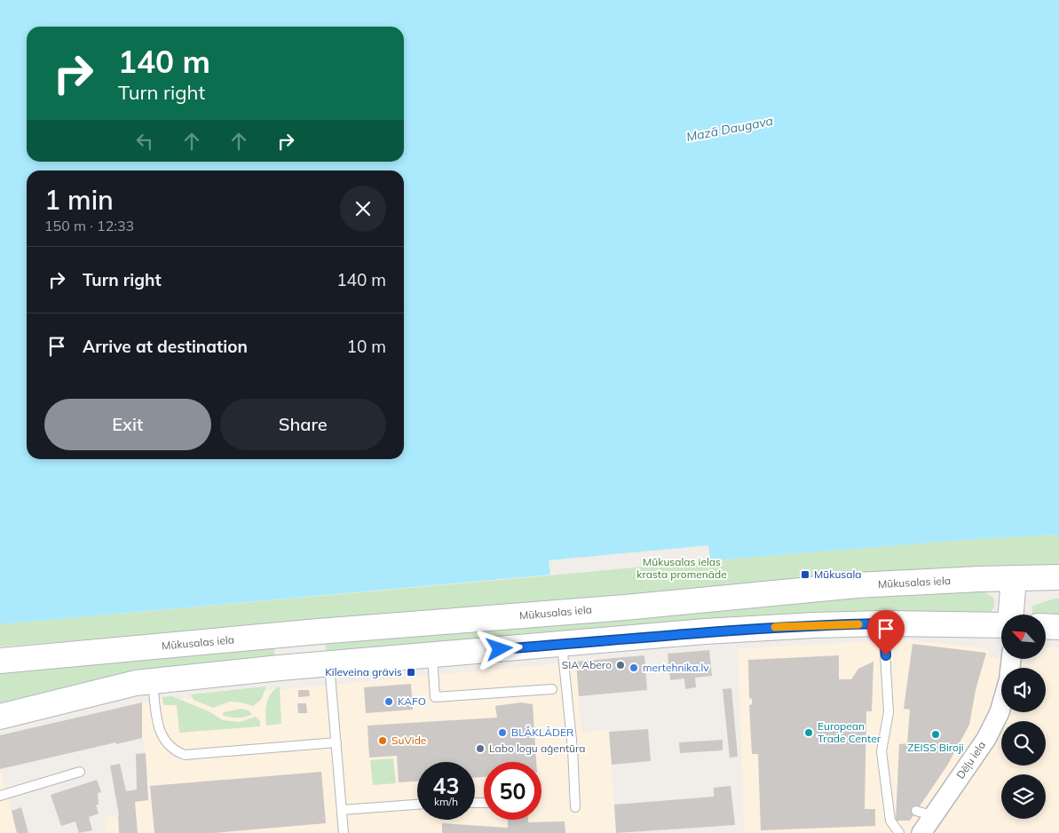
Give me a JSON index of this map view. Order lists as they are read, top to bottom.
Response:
{
  "streets": {
    "main road": ["Mūkusalas iela"],
    "street": ["Dēļu iela"]
  },
  "water": ["Mazā Daugava"],
  "parks": ["Mūkusalas ielas krasta promenāde"],
  "places": {
    "transit": ["Mūkusala", "Kīleveina grāvis"],
    "other": [
      "SIA Abero",
      "mertehnika.lv",
      "KAFO",
      "BLÅKLÄDER",
      "European Trade Center",
      "ZEISS Biroji",
      "SuVide",
      "Labo logu aģentūra"
    ]
  },
  "north": "top left",
  "page": {
    "turn": ["140 m", "Turn right"],
    "heading": ["1 min", "150 m · 12:33"],
    "list": [
      {
        "name": "Turn right",
        "value": "140 m"
      },
      {
        "name": "Arrive at destination",
        "value": "10 m"
      }
    ],
    "buttons": ["Exit", "Share"],
    "speed": "43 km/h",
    "limit": "50"
  }
}
